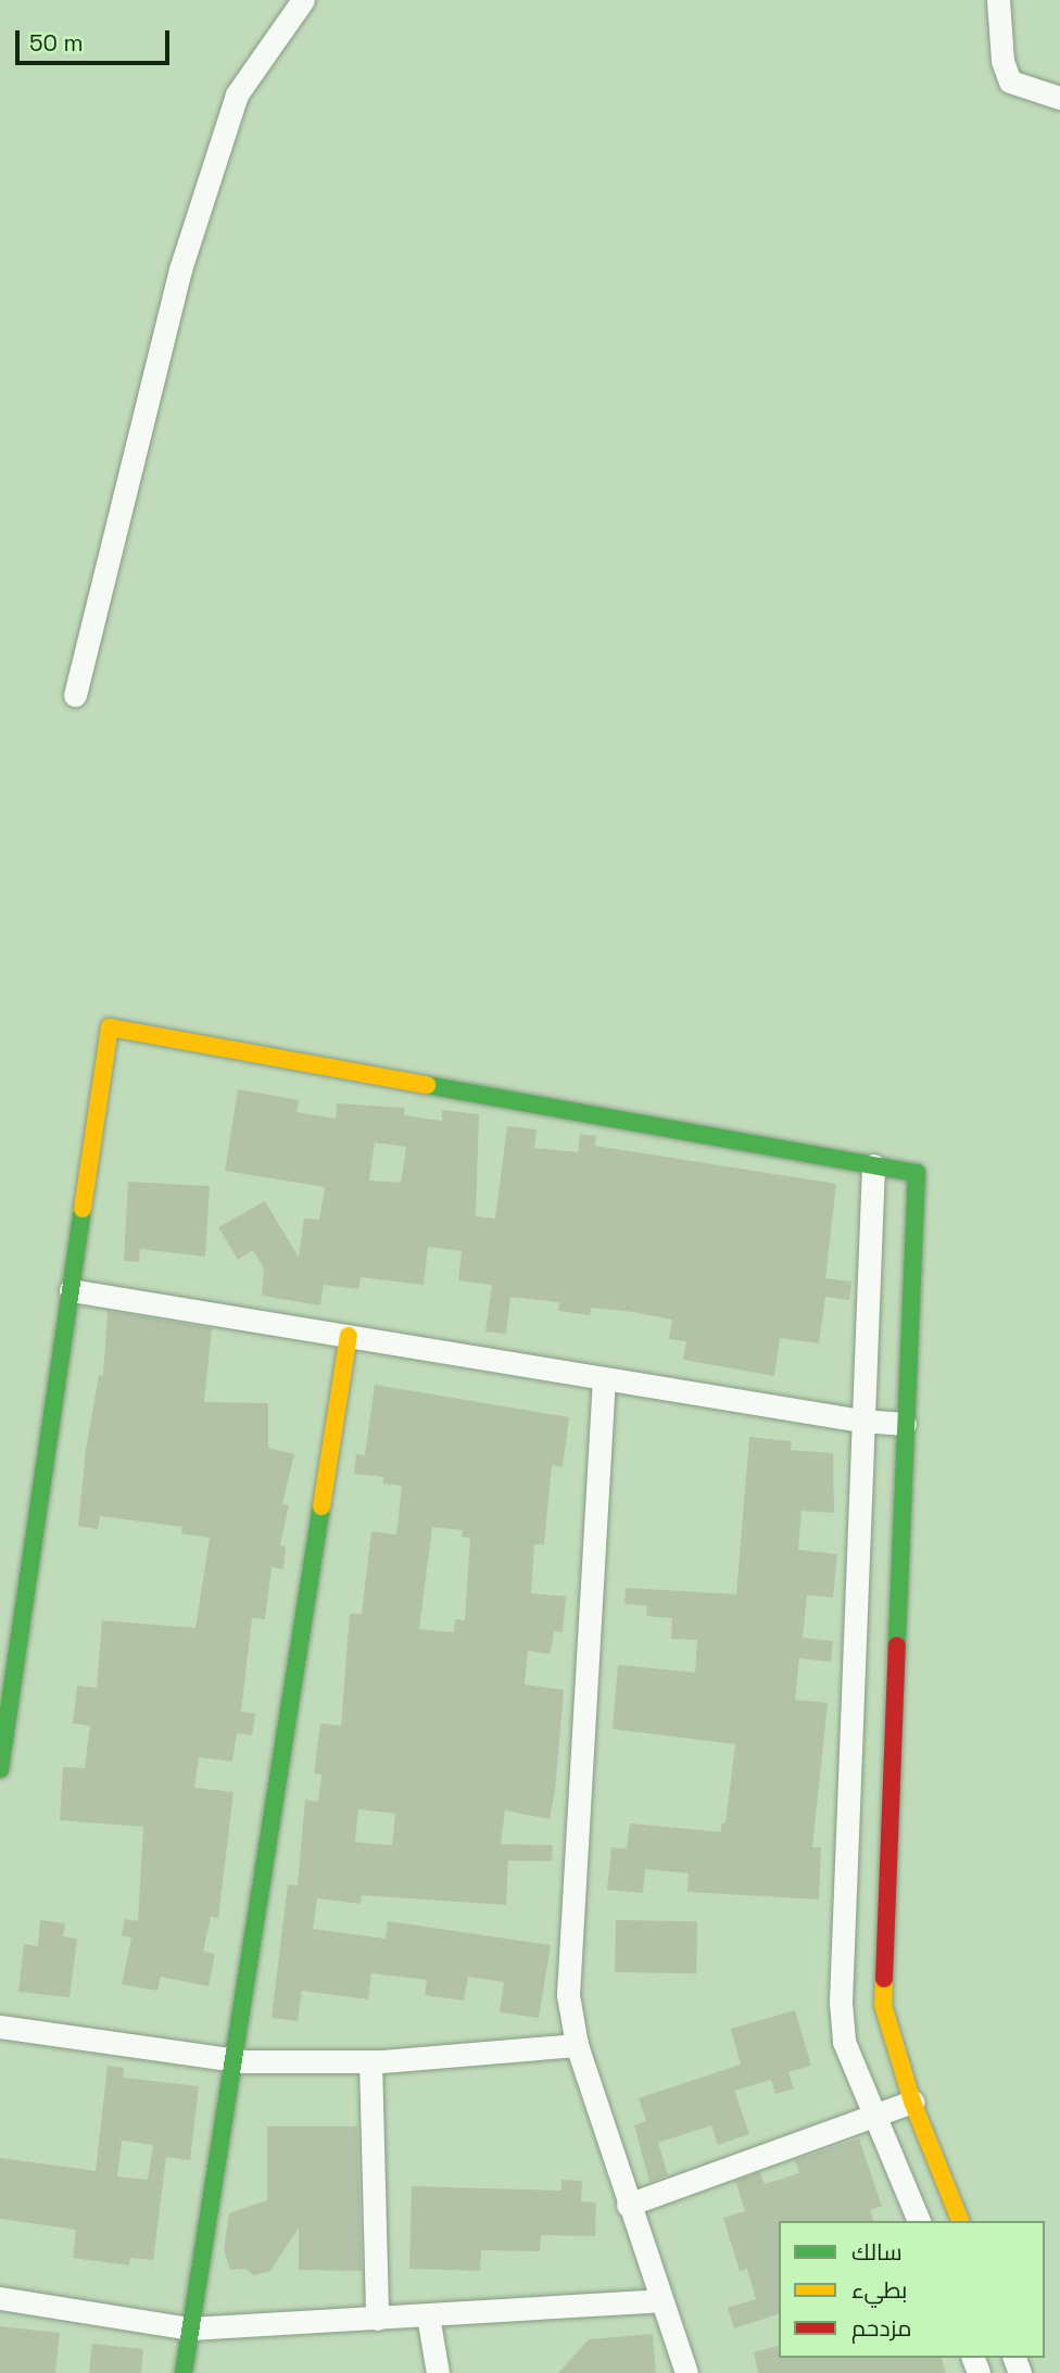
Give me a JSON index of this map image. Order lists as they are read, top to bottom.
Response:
{
  "legend": ["سالك", "بطيء", "مزدحم"],
  "scale_bar": "50 m"
}
